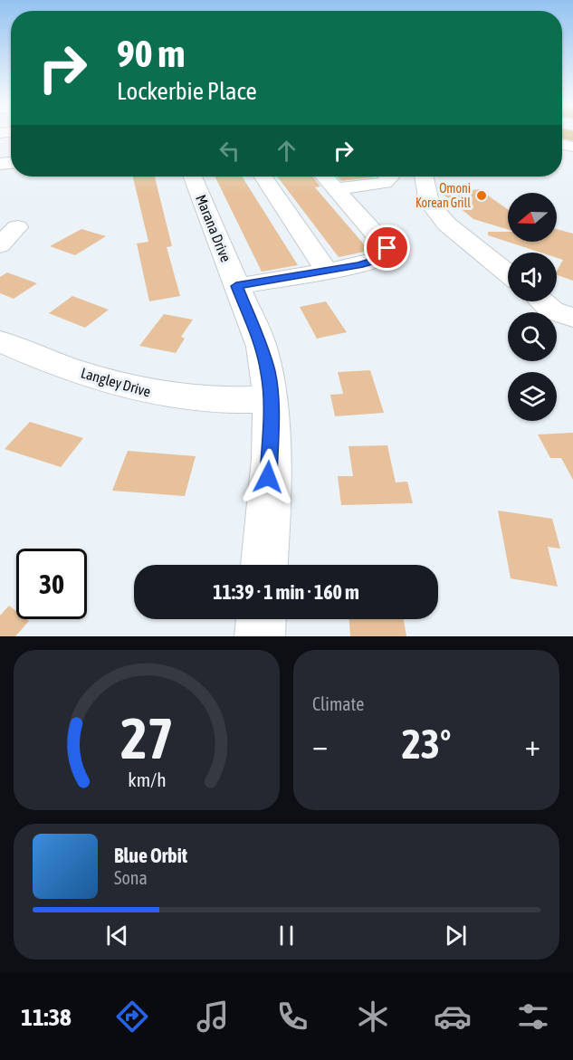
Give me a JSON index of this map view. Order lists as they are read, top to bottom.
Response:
{
  "streets": {
    "street": ["Marana Drive", "Langley Drive"]
  },
  "crossings": [
    ["Marana Drive", "Langley Drive"]
  ],
  "places": ["Omoni Korean Grill"],
  "north": "left",
  "page": {
    "turn": ["90 m", "Lockerbie Place"],
    "limit": "30",
    "trip": "11:39 · 1 min · 160 m",
    "tile": "Climate",
    "heat": ["−", "23°", "+"],
    "song": ["Blue Orbit", "Sona"],
    "tabs": "11:38",
    "gauge": ["27", "km/h"]
  }
}
